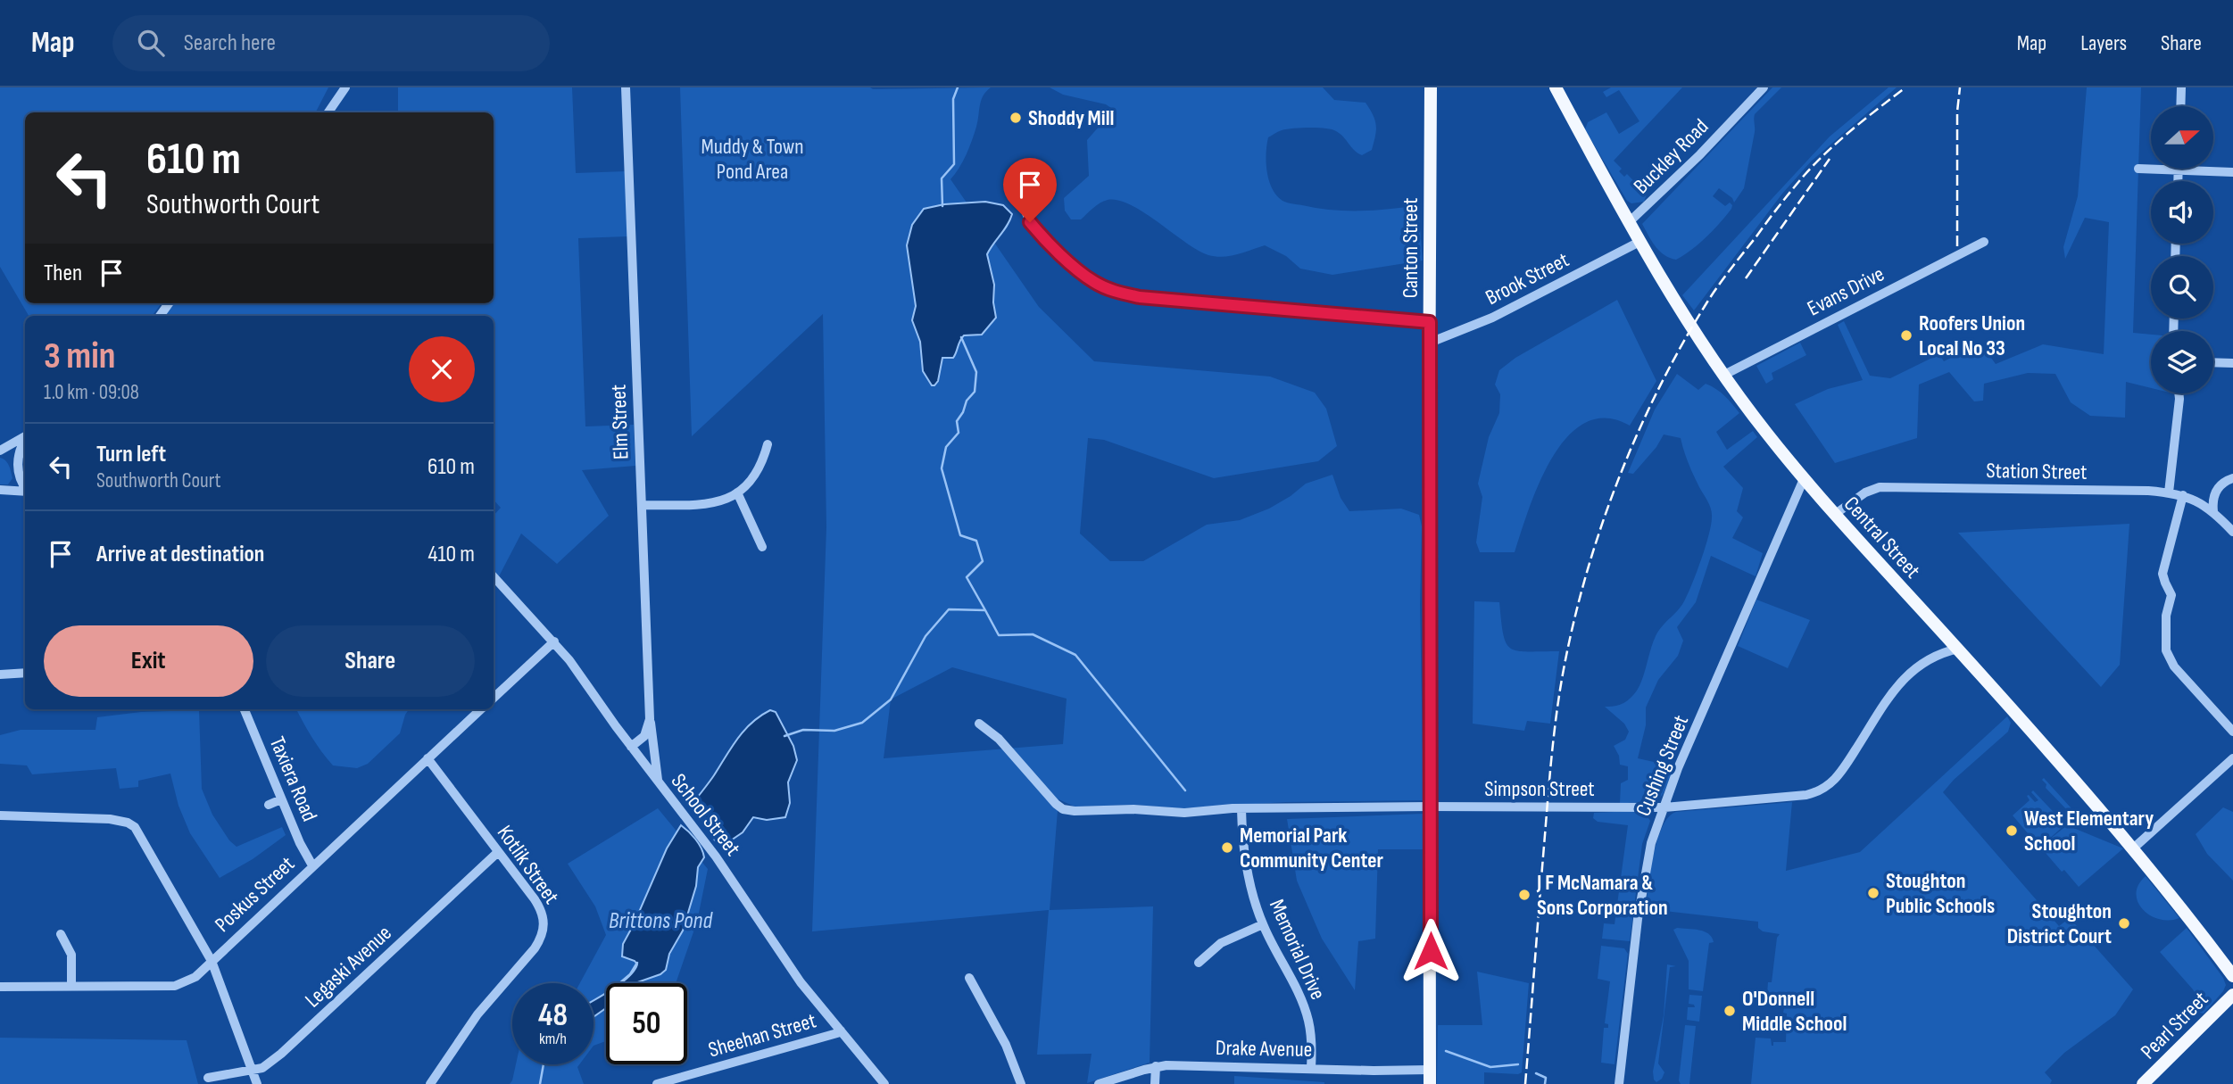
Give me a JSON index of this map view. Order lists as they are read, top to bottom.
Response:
{
  "streets": {
    "main road": ["Canton Street", "Central Street", "Pearl Street"],
    "street": [
      "Buckley Road",
      "Brook Street",
      "Evans Drive",
      "Elm Street",
      "Station Street",
      "Cushing Street",
      "Taxiera Road",
      "Simpson Street",
      "School Street",
      "Kotlik Street",
      "Poskus Street",
      "Memorial Drive",
      "Legaski Avenue",
      "Sheehan Street",
      "Drake Avenue"
    ]
  },
  "crossings": [
    ["Buckley Road", "Central Street"],
    ["Canton Street", "Brook Street"],
    ["Canton Street", "Simpson Street"],
    ["Canton Street", "Drake Avenue"],
    ["Brook Street", "Central Street"],
    ["Evans Drive", "Central Street"],
    ["Elm Street", "School Street"],
    ["Station Street", "Central Street"],
    ["Central Street", "Cushing Street"],
    ["Central Street", "Simpson Street"],
    ["Cushing Street", "Simpson Street"],
    ["Taxiera Road", "Poskus Street"],
    ["Simpson Street", "Memorial Drive"],
    ["School Street", "Sheehan Street"],
    ["Kotlik Street", "Poskus Street"],
    ["Kotlik Street", "Legaski Avenue"],
    ["Memorial Drive", "Drake Avenue"]
  ],
  "water": ["Brittons Pond"],
  "parks": ["Muddy & Town Pond Area"],
  "places": [
    "Shoddy Mill",
    "Roofers Union Local No 33",
    "West Elementary School",
    "Memorial Park Community Center",
    "Stoughton Public Schools",
    "J F McNamara & Sons Corporation",
    "Stoughton District Court",
    "O'Donnell Middle School"
  ],
  "north": "right",
  "page": {
    "header": "Map",
    "search": "Search here",
    "nav": ["Map", "Layers", "Share"],
    "turn": ["610 m", "Southworth Court"],
    "then": "Then",
    "heading": ["3 min", "1.0 km · 09:08"],
    "list": [
      {
        "name": "Turn left",
        "note": "Southworth Court",
        "value": "610 m"
      },
      {
        "name": "Arrive at destination",
        "value": "410 m"
      }
    ],
    "buttons": ["Exit", "Share"],
    "speed": "48 km/h",
    "limit": "50"
  }
}
